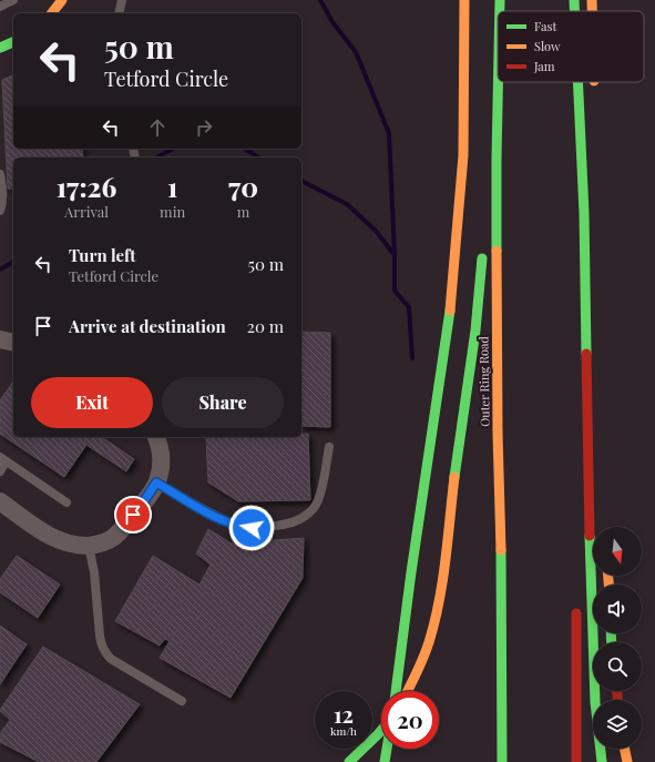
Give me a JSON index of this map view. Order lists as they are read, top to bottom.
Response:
{
  "streets": {
    "main road": ["Outer Ring Road"]
  },
  "legend": ["Fast", "Slow", "Jam"],
  "north": "bottom",
  "page": {
    "turn": ["50 m", "Tetford Circle"],
    "eta": [
      "17:26",
      "Arrival",
      "1",
      "min",
      "70",
      "m"
    ],
    "list": [
      {
        "name": "Turn left",
        "note": "Tetford Circle",
        "value": "50 m"
      },
      {
        "name": "Arrive at destination",
        "value": "20 m"
      }
    ],
    "buttons": ["Exit", "Share"],
    "speed": "12 km/h",
    "limit": "20"
  }
}
